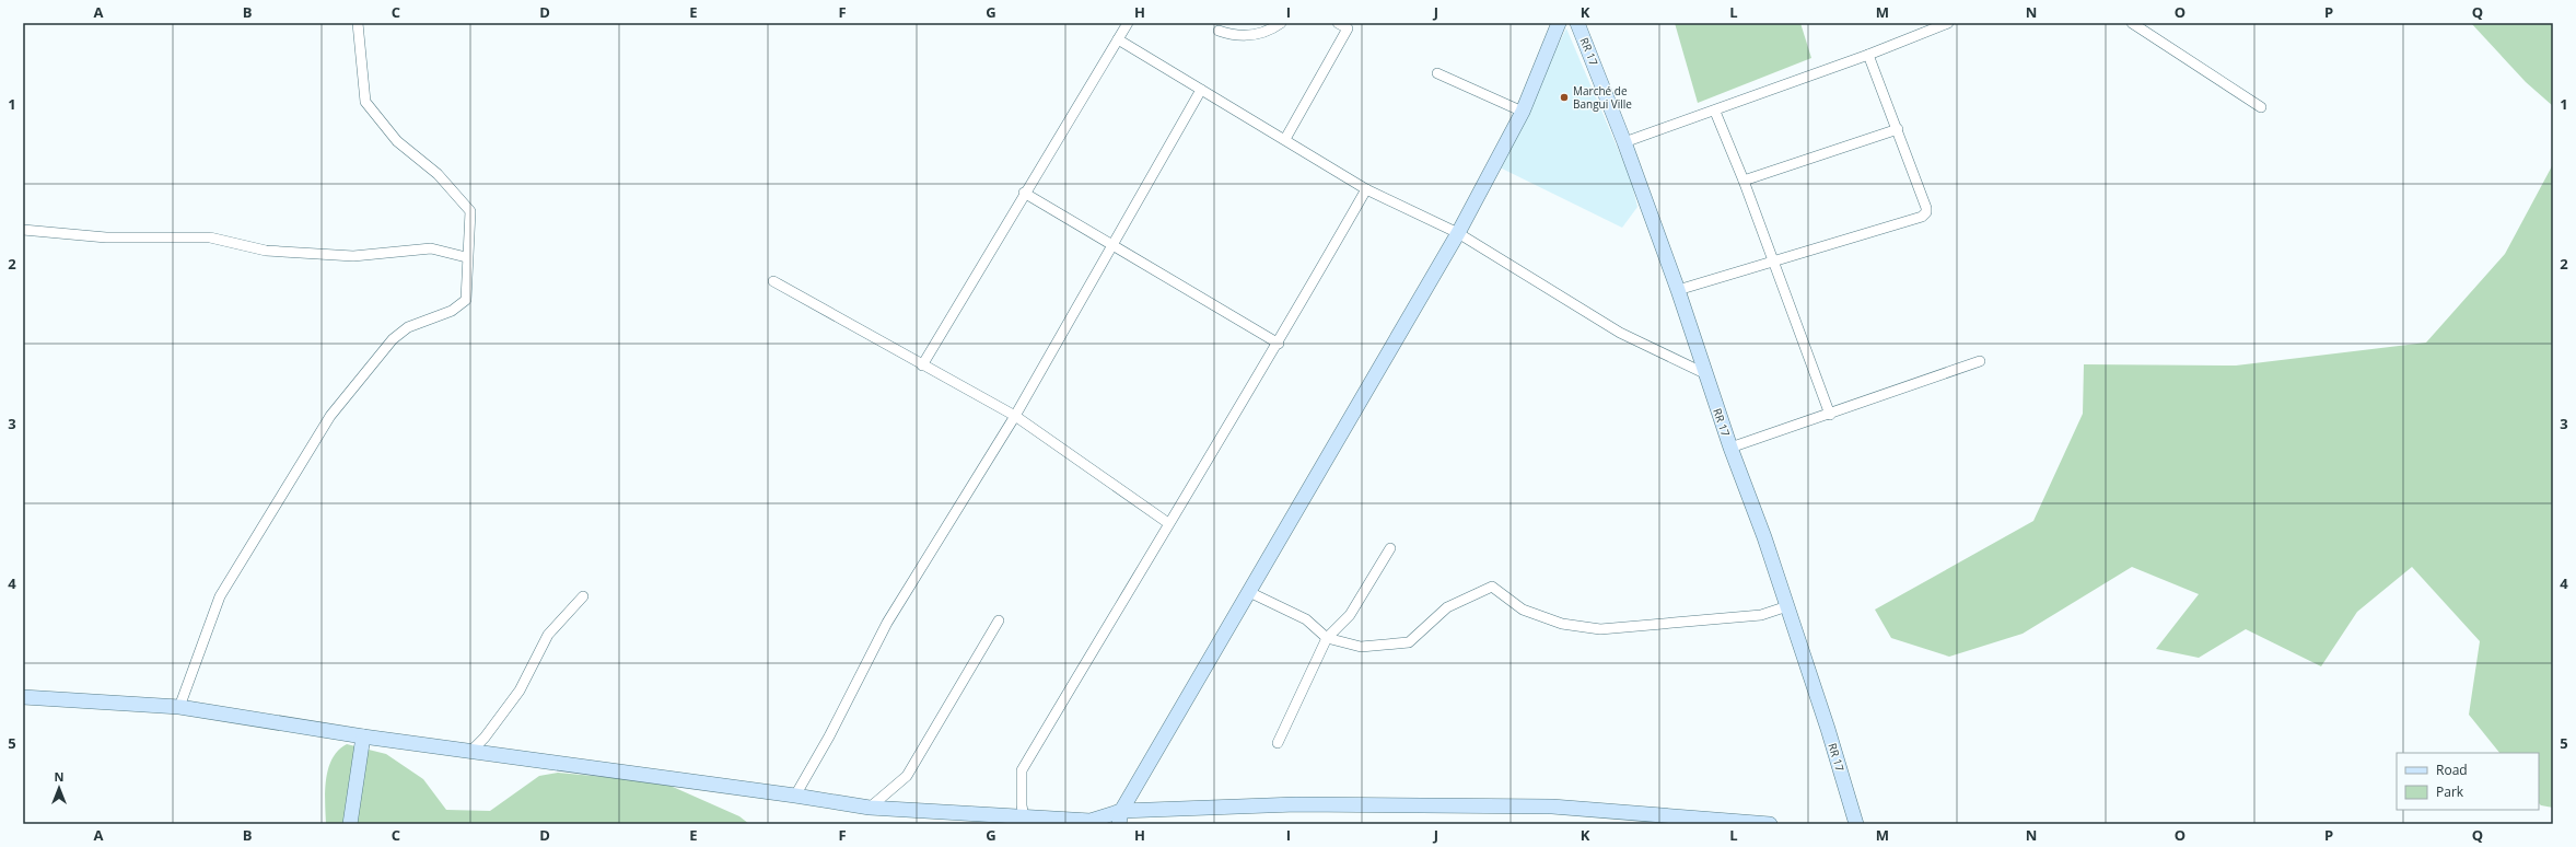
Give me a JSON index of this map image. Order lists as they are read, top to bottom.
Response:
{
  "streets": {
    "street": ["RR 17"]
  },
  "places": ["Marché de Bangui Ville"],
  "legend": ["Road", "Park"],
  "north": "top",
  "grid": {
    "columns": [
      "A",
      "B",
      "C",
      "D",
      "E",
      "F",
      "G",
      "H",
      "I",
      "J",
      "K",
      "L",
      "M",
      "N",
      "O",
      "P",
      "Q"
    ],
    "rows": [
      "1",
      "2",
      "3",
      "4",
      "5"
    ]
  }
}
